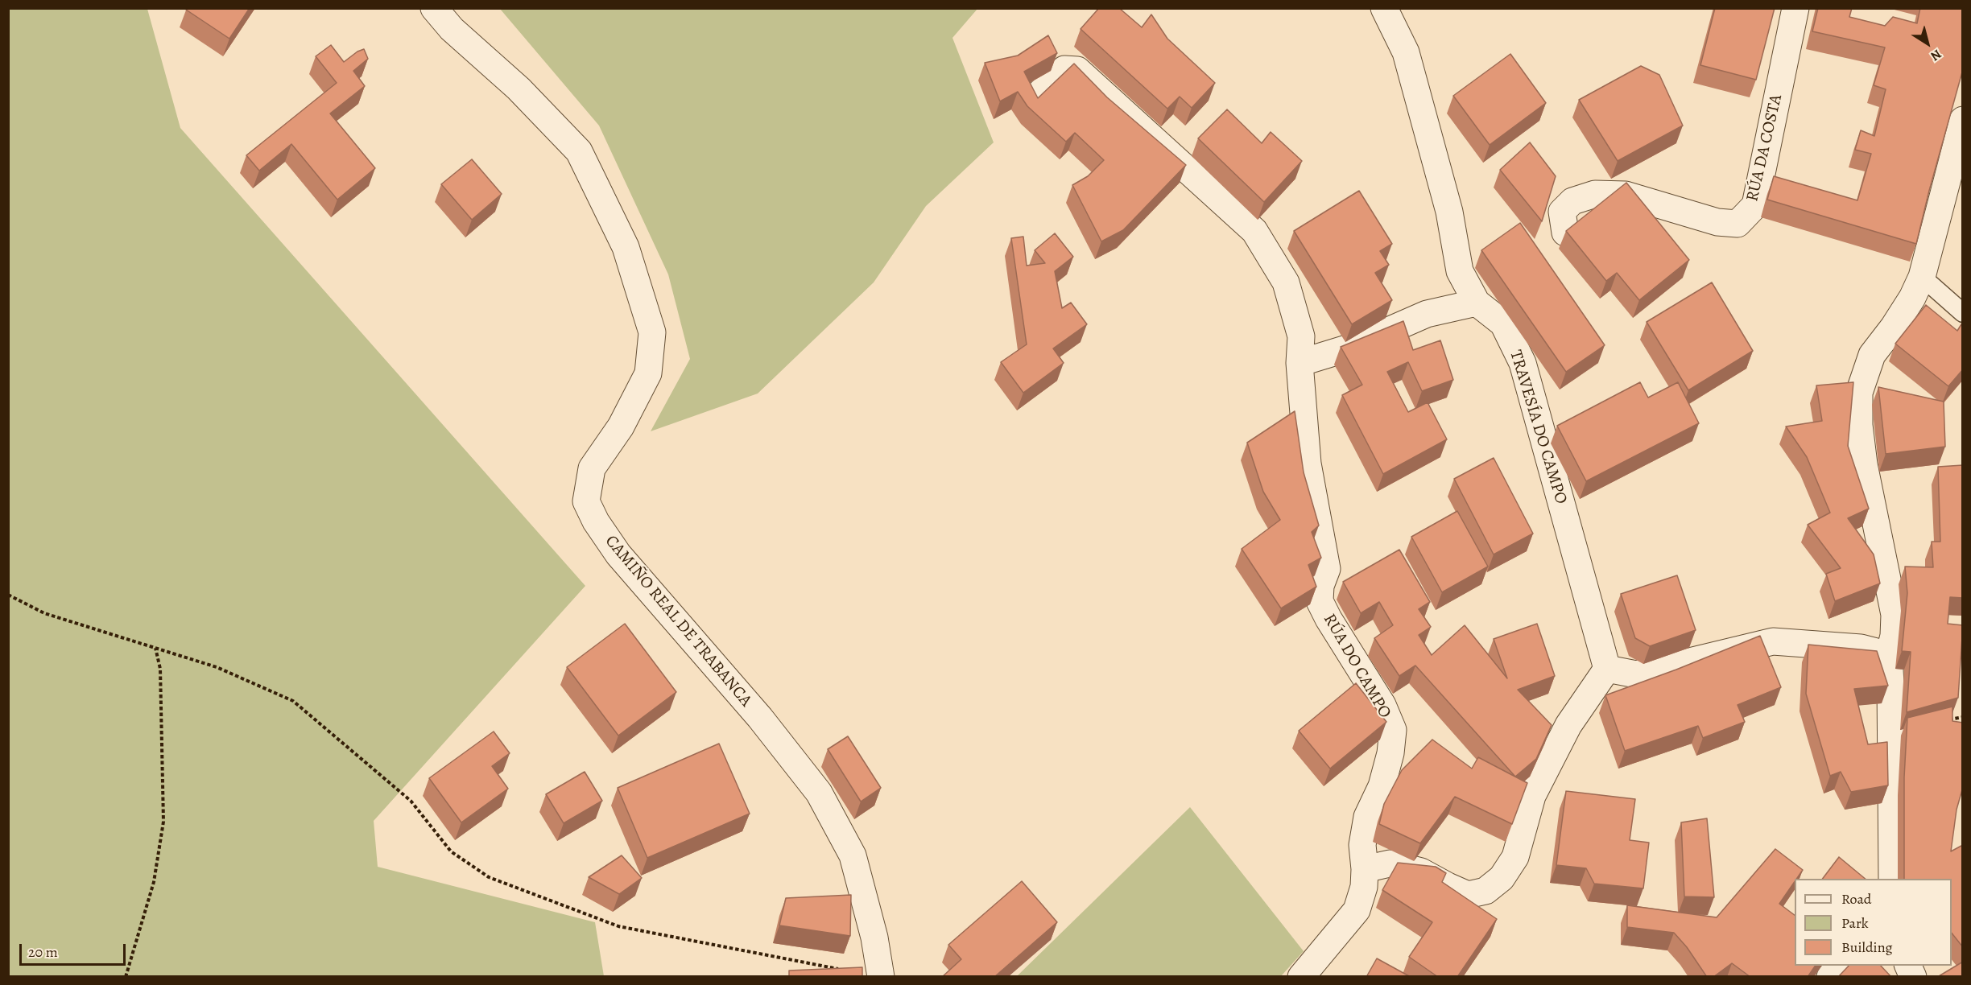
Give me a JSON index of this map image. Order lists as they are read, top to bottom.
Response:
{
  "streets": {
    "street": [
      "RÚA DA COSTA",
      "TRAVESÍA DO CAMPO",
      "CAMIÑO REAL DE TRABANCA",
      "RÚA DO CAMPO"
    ]
  },
  "legend": ["Road", "Park", "Building"],
  "scale_bar": "20 m",
  "north": "bottom right"
}
